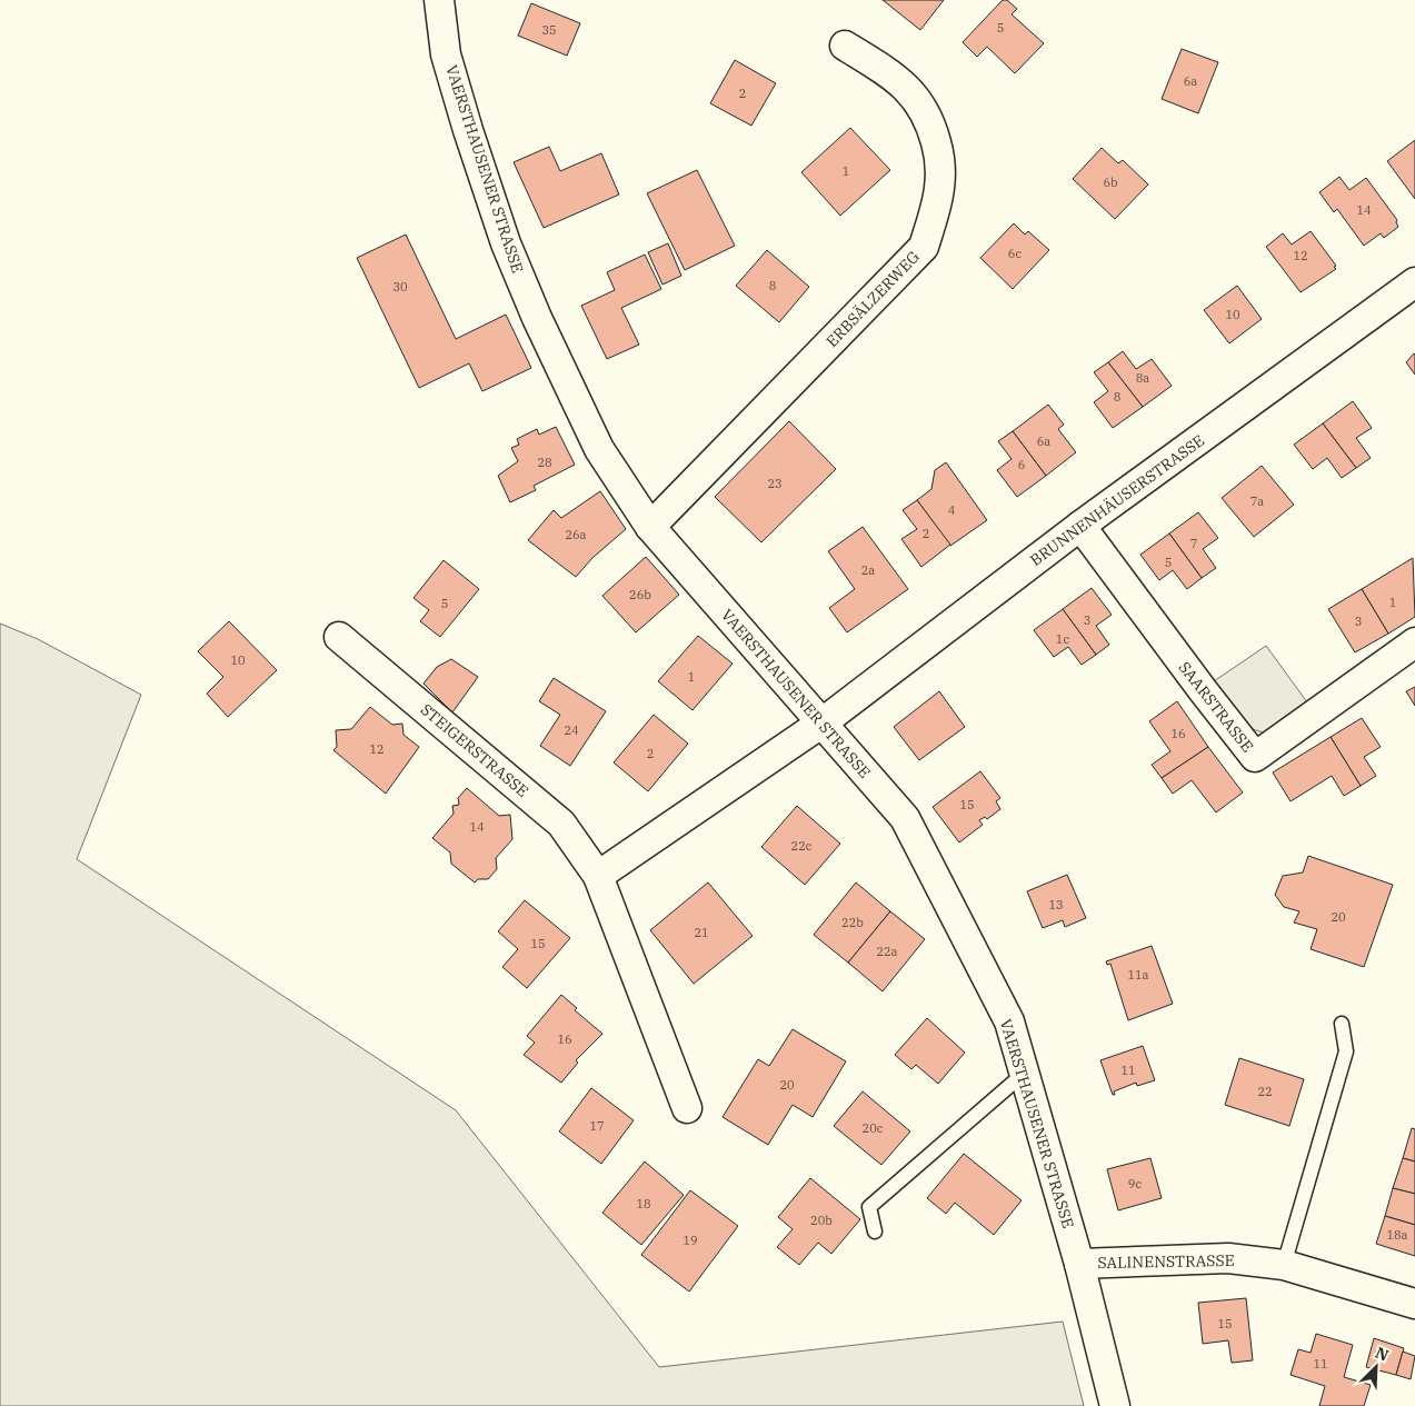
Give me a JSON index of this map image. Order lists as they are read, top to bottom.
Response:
{
  "streets": {
    "street": [
      "VAERSTHAUSENER STRASSE",
      "ERBSÄLZERWEG",
      "BRUNNENHÄUSERSTRASSE",
      "SAARSTRASSE",
      "STEIGERSTRASSE",
      "SALINENSTRASSE"
    ]
  },
  "crossings": [
    ["VAERSTHAUSENER STRASSE", "ERBSÄLZERWEG"],
    ["VAERSTHAUSENER STRASSE", "BRUNNENHÄUSERSTRASSE"],
    ["VAERSTHAUSENER STRASSE", "SALINENSTRASSE"],
    ["BRUNNENHÄUSERSTRASSE", "SAARSTRASSE"]
  ],
  "house_numbers": [
    "5",
    "35",
    "6a",
    "2",
    "1",
    "6b",
    "14",
    "6c",
    "12",
    "8",
    "30",
    "10",
    "8a",
    "8",
    "6a",
    "28",
    "6",
    "23",
    "7a",
    "4",
    "2",
    "26a",
    "7",
    "5",
    "2a",
    "26b",
    "1",
    "5",
    "3",
    "3",
    "1c",
    "10",
    "1",
    "24",
    "16",
    "12",
    "2",
    "15",
    "14",
    "22c",
    "13",
    "20",
    "22b",
    "21",
    "15",
    "22a",
    "11a",
    "16",
    "11",
    "20",
    "22",
    "17",
    "20c",
    "9c",
    "18",
    "20b",
    "18a",
    "19",
    "15",
    "11"
  ],
  "north": "top right"
}
